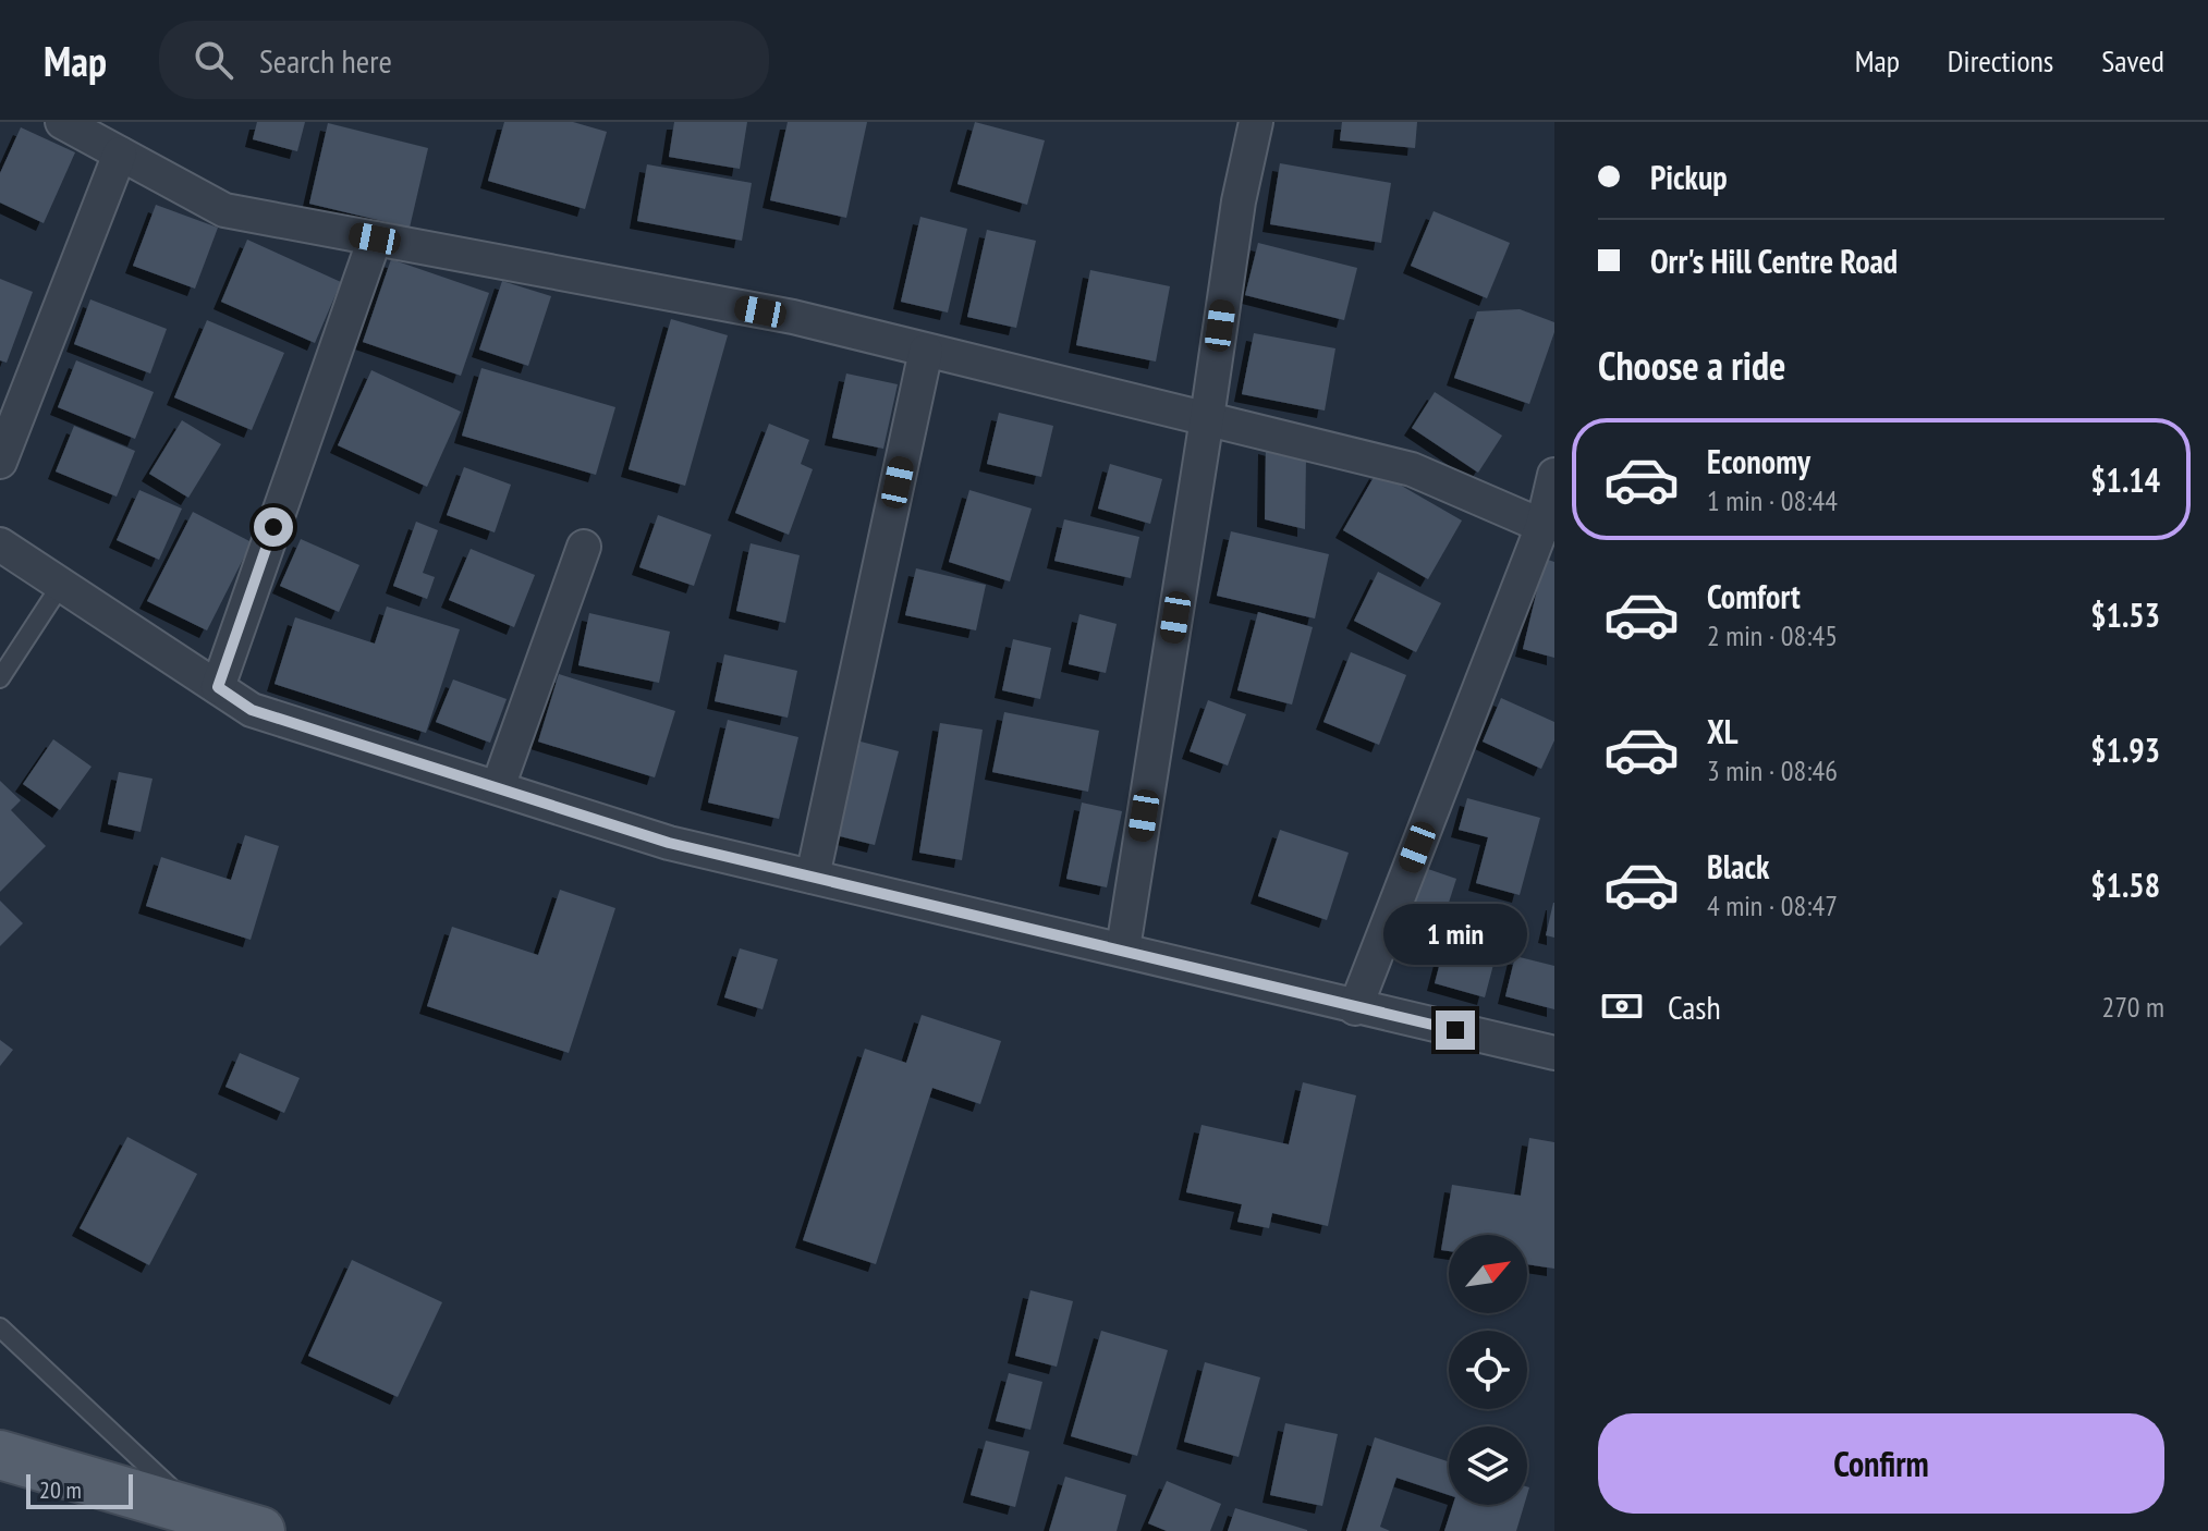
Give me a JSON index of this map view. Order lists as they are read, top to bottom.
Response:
{
  "scale_bar": "20 m",
  "north": "top right",
  "page": {
    "header": "Map",
    "search": "Search here",
    "nav": ["Map", "Directions", "Saved"],
    "banner": ["Pickup", "Orr's Hill Centre Road"],
    "heading": "Choose a ride",
    "list": [
      {
        "name": "Economy",
        "note": "1 min · 08:44",
        "value": "$1.14"
      },
      {
        "name": "Comfort",
        "note": "2 min · 08:45",
        "value": "$1.53"
      },
      {
        "name": "XL",
        "note": "3 min · 08:46",
        "value": "$1.93"
      },
      {
        "name": "Black",
        "note": "4 min · 08:47",
        "value": "$1.58"
      }
    ],
    "bubble": "1 min",
    "pay": ["Cash", "270 m"],
    "buttons": "Confirm",
    "scale": "20 m"
  }
}
